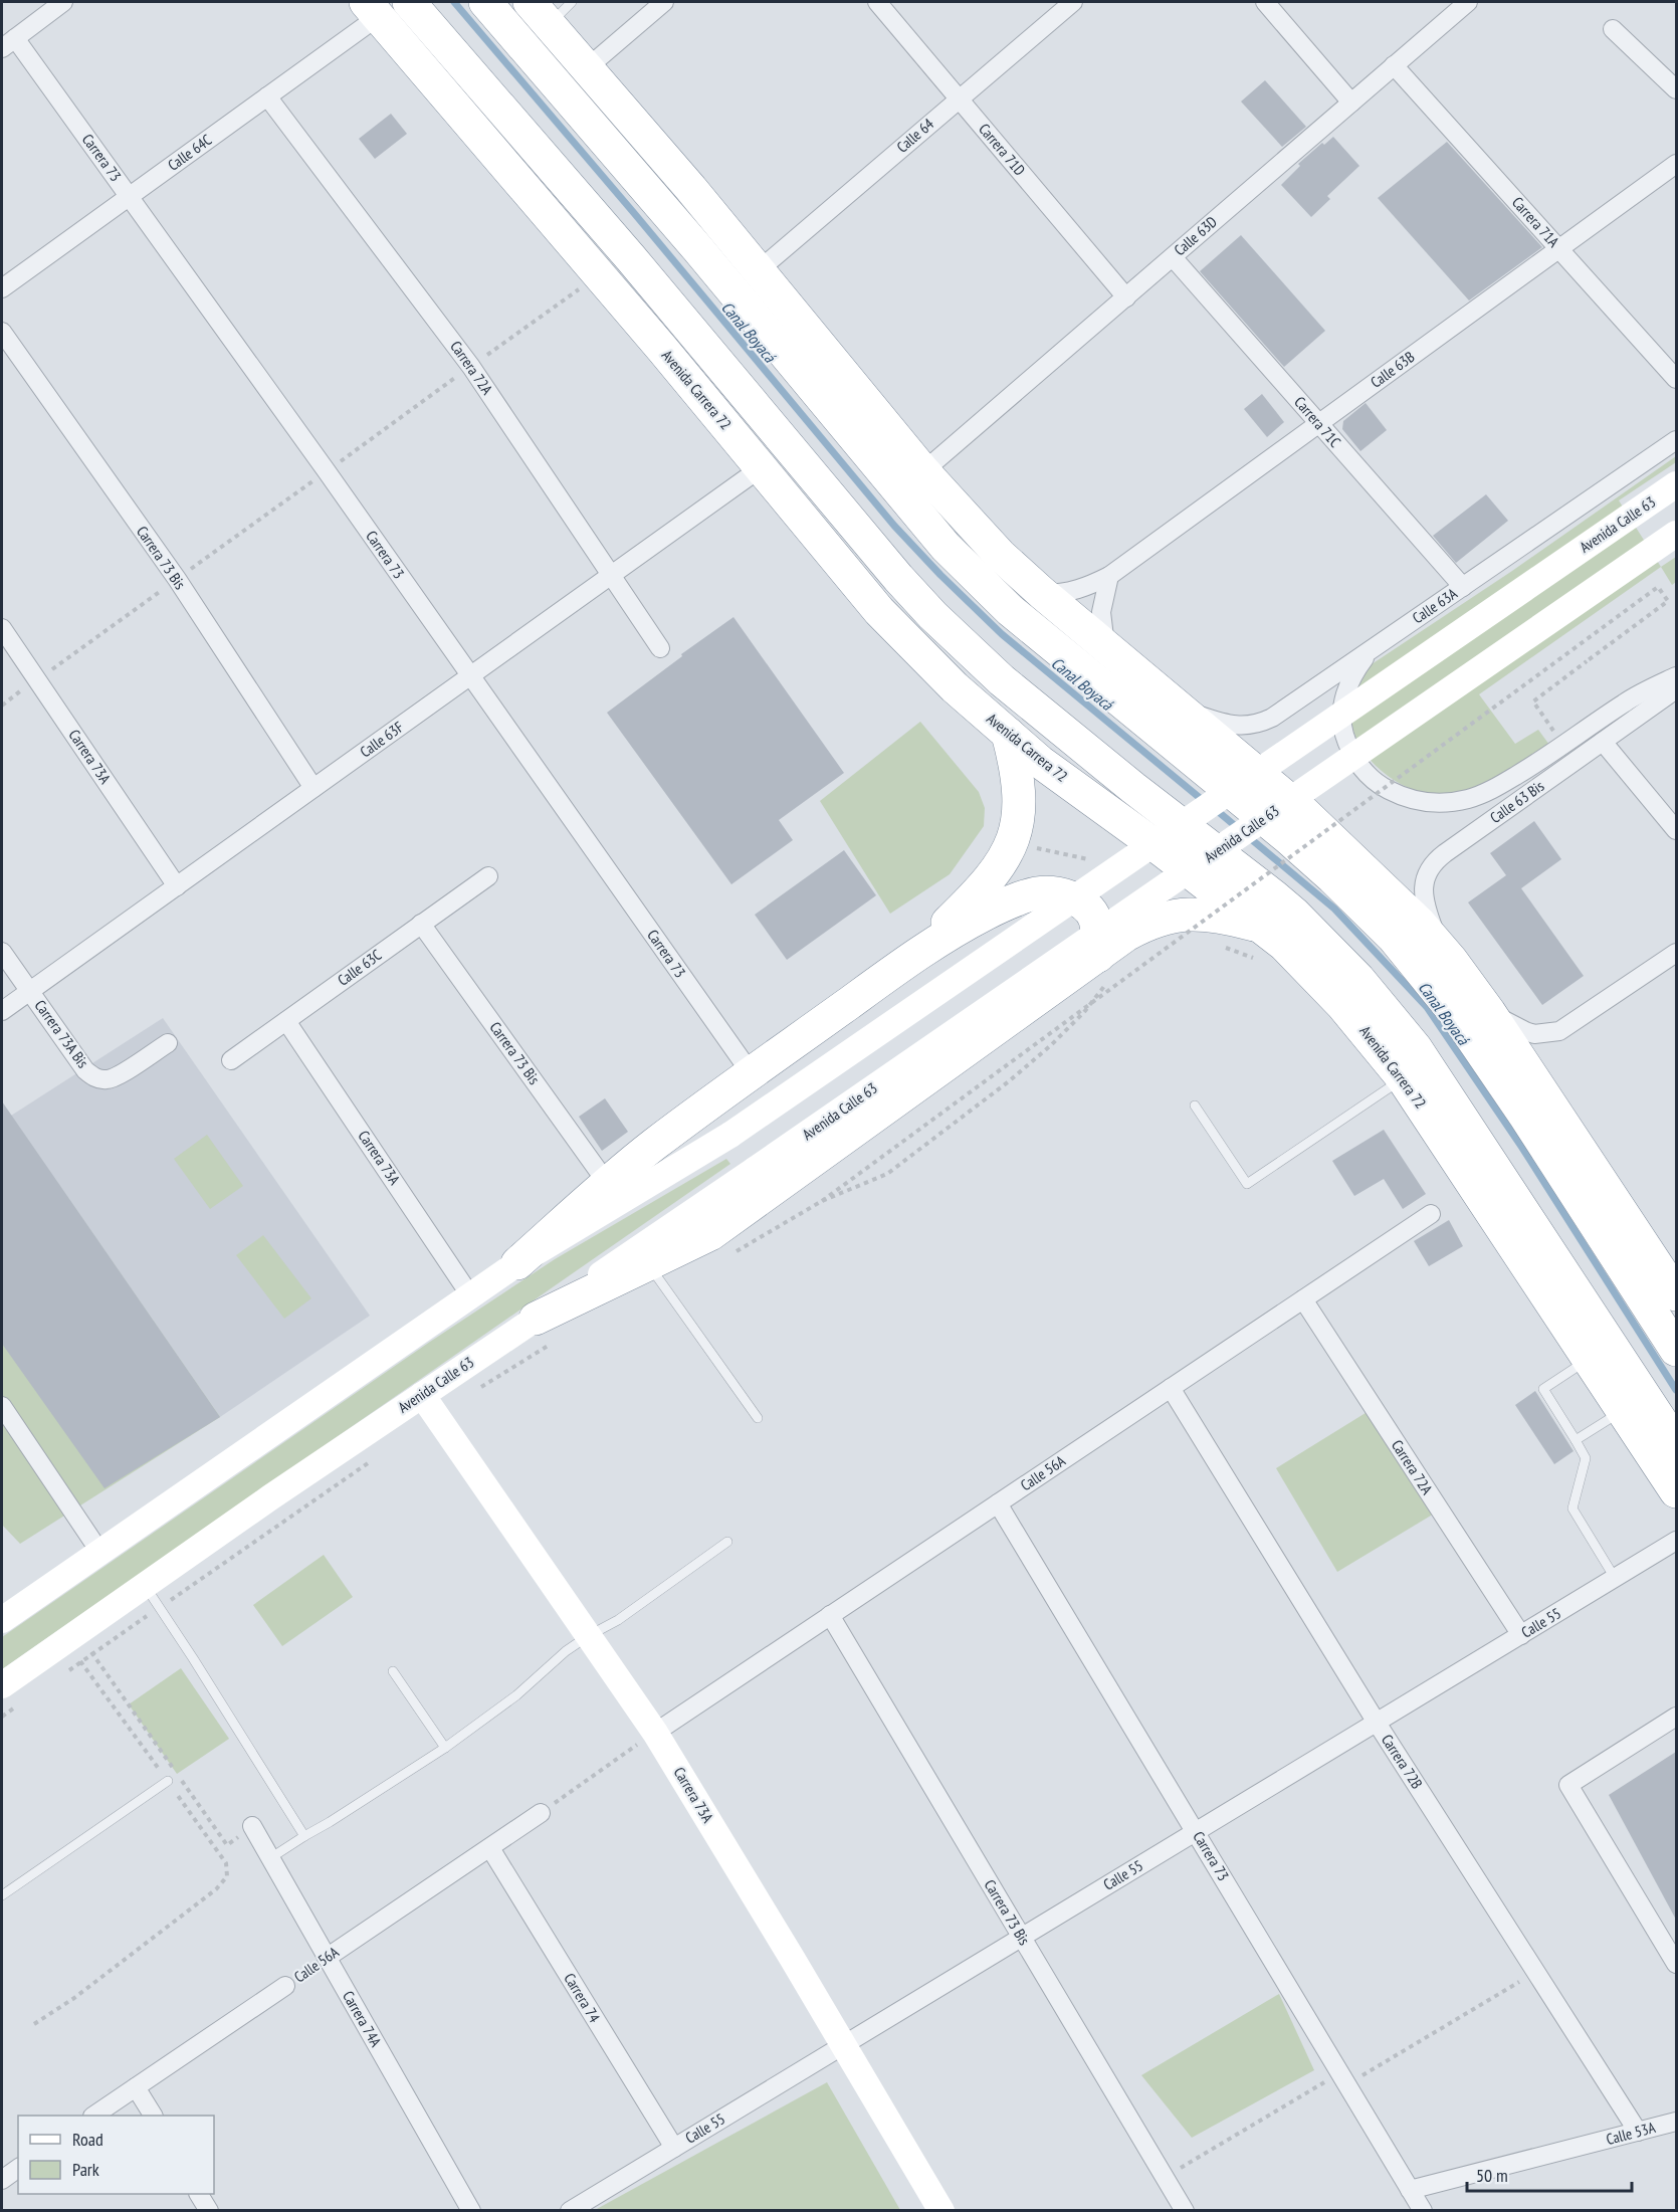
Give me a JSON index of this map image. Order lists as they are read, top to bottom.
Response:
{
  "streets": {
    "highway": ["Avenida Carrera 72"],
    "main road": ["Avenida Calle 63", "Carrera 73A"],
    "street": [
      "Calle 64",
      "Carrera 71D",
      "Calle 64C",
      "Carrera 73",
      "Carrera 71A",
      "Calle 63D",
      "Carrera 72A",
      "Calle 63B",
      "Carrera 71C",
      "Carrera 73 Bis",
      "Calle 63A",
      "Calle 63F",
      "Calle 63 Bis",
      "Calle 63C",
      "Carrera 73A Bis",
      "Calle 56A",
      "Calle 55",
      "Carrera 72B",
      "Carrera 74",
      "Carrera 74A",
      "Calle 53A"
    ]
  },
  "crossings": [
    ["Calle 64", "Carrera 71D"],
    ["Carrera 71D", "Calle 63D"],
    ["Calle 64C", "Carrera 73"],
    ["Calle 64C", "Carrera 72A"],
    ["Calle 64C", "Avenida Carrera 72"],
    ["Carrera 73", "Calle 63F"],
    ["Carrera 73", "Calle 56A"],
    ["Carrera 73", "Calle 55"],
    ["Carrera 73", "Calle 53A"],
    ["Carrera 71A", "Calle 63D"],
    ["Carrera 71A", "Calle 63B"],
    ["Calle 63D", "Carrera 71C"],
    ["Carrera 72A", "Calle 63F"],
    ["Carrera 72A", "Calle 56A"],
    ["Carrera 72A", "Calle 55"],
    ["Calle 63B", "Carrera 71C"],
    ["Avenida Carrera 72", "Calle 63F"],
    ["Carrera 71C", "Calle 63A"],
    ["Avenida Calle 63", "Carrera 73A"],
    ["Carrera 73 Bis", "Calle 63F"],
    ["Carrera 73 Bis", "Calle 63C"],
    ["Carrera 73 Bis", "Calle 56A"],
    ["Carrera 73 Bis", "Calle 55"],
    ["Calle 63F", "Carrera 73A"],
    ["Calle 63F", "Carrera 73A Bis"],
    ["Carrera 73A", "Calle 63C"],
    ["Carrera 73A", "Calle 56A"],
    ["Carrera 73A", "Calle 55"],
    ["Calle 56A", "Carrera 72B"],
    ["Calle 56A", "Carrera 74"],
    ["Calle 56A", "Carrera 74A"],
    ["Calle 55", "Carrera 72B"],
    ["Calle 55", "Carrera 74"],
    ["Carrera 72B", "Calle 53A"]
  ],
  "water": ["Canal Boyacá"],
  "legend": ["Road", "Park"],
  "scale_bar": "50 m"
}
